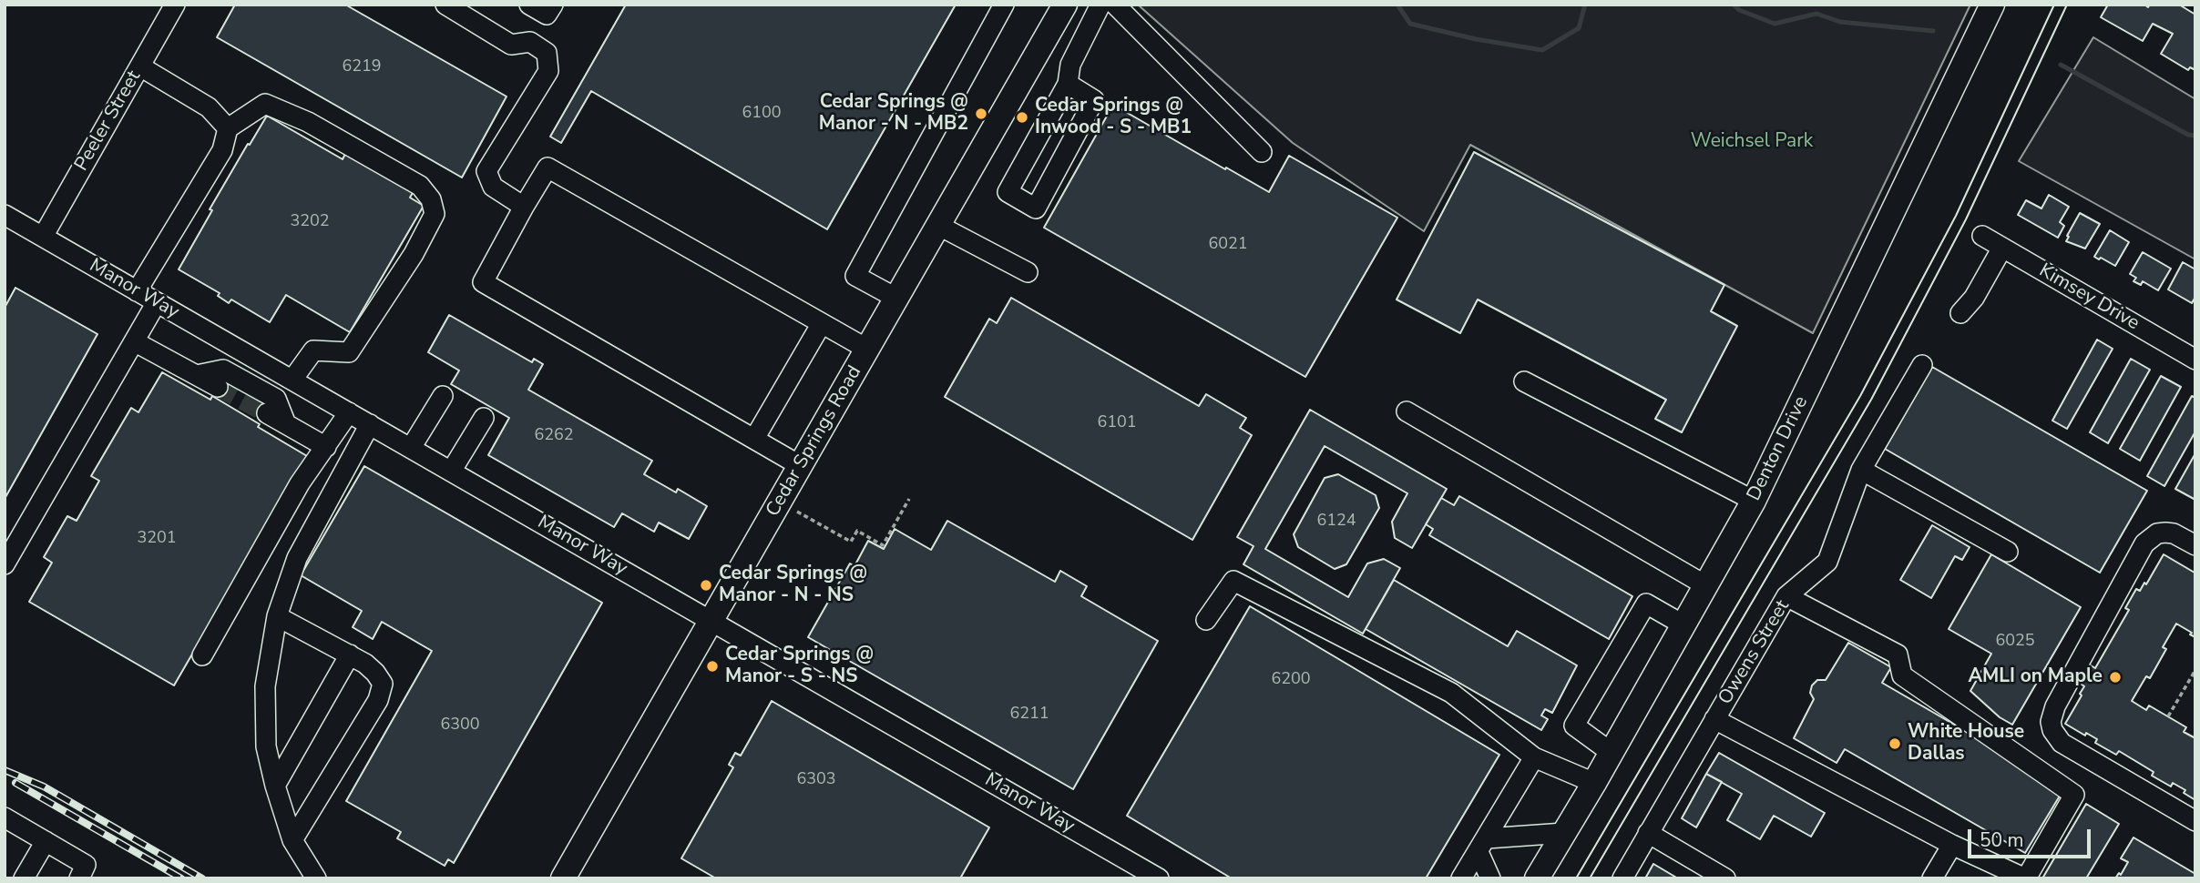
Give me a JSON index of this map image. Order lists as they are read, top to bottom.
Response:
{
  "streets": {
    "main road": ["Cedar Springs Road", "Denton Drive"],
    "street": [
      "Peeler Street",
      "Manor Way",
      "Kimsey Drive",
      "Owens Street"
    ]
  },
  "crossings": [
    ["Peeler Street", "Manor Way"],
    ["Manor Way", "Cedar Springs Road"]
  ],
  "parks": ["Weichsel Park"],
  "places": [
    "Cedar Springs @ Manor - N - MB2",
    "Cedar Springs @ Inwood - S - MB1",
    "Cedar Springs @ Manor - N - NS",
    "Cedar Springs @ Manor - S - NS",
    "AMLI on Maple",
    "White House Dallas"
  ],
  "house_numbers": [
    "6219",
    "6100",
    "3202",
    "6021",
    "6101",
    "6262",
    "6124",
    "3201",
    "6025",
    "6200",
    "6211",
    "6300",
    "6303"
  ],
  "scale_bar": "50 m"
}
